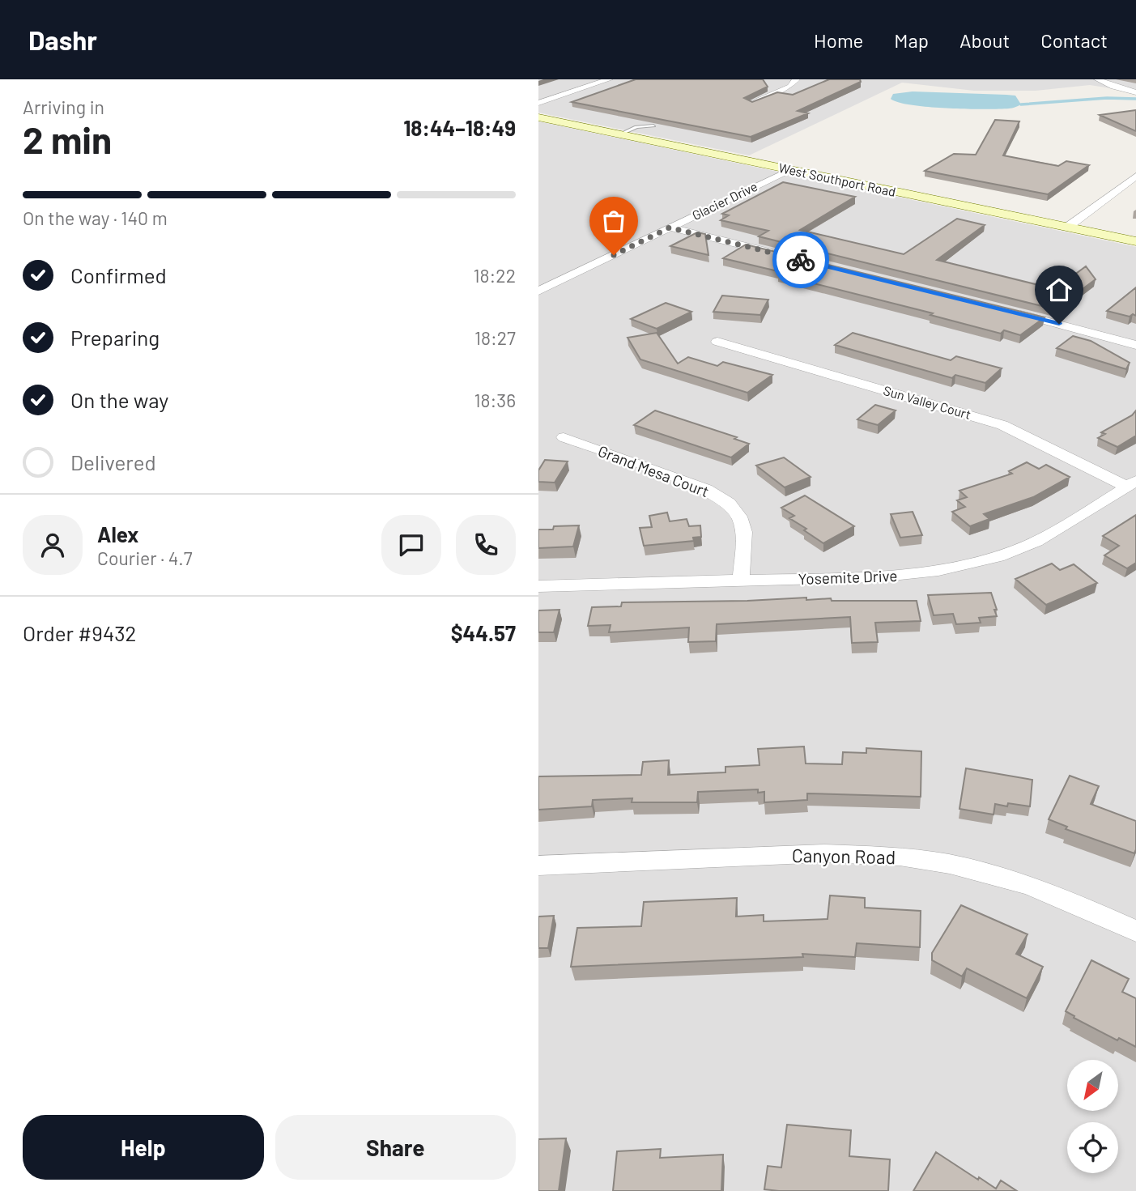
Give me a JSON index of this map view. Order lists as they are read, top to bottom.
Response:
{
  "streets": {
    "main road": ["West Southport Road"],
    "street": [
      "Glacier Drive",
      "Sun Valley Court",
      "Grand Mesa Court",
      "Yosemite Drive",
      "Canyon Road"
    ]
  },
  "crossings": [
    ["West Southport Road", "Glacier Drive"],
    ["Sun Valley Court", "Yosemite Drive"],
    ["Grand Mesa Court", "Yosemite Drive"]
  ],
  "north": "bottom left",
  "page": {
    "header": "Dashr",
    "nav": [
      "Home",
      "Map",
      "About",
      "Contact"
    ],
    "heading": ["2 min", "Arriving in", "18:44–18:49"],
    "panel": [
      "Alex",
      "Courier · 4.7",
      "Order #9432",
      "$44.57"
    ],
    "bar": "On the way · 140 m",
    "list": [
      ["Confirmed", "18:22"],
      ["Preparing", "18:27"],
      ["On the way", "18:36"],
      "Delivered"
    ],
    "buttons": ["Help", "Share"]
  }
}
